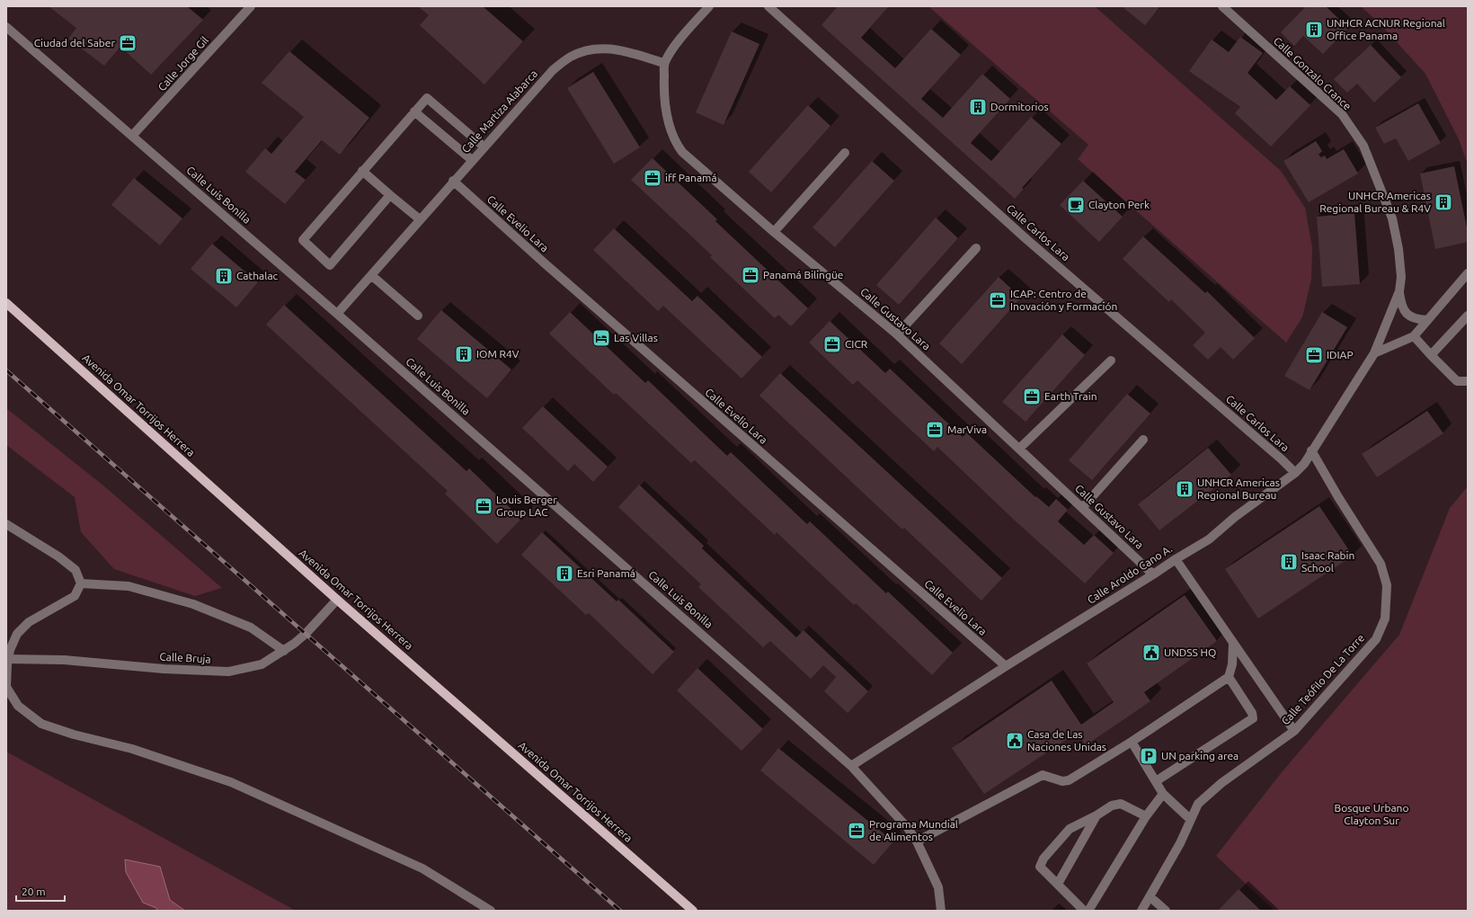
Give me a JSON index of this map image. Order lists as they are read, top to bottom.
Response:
{
  "streets": {
    "main road": ["Avenida Omar Torrijos Herrera"],
    "street": [
      "Calle Jorge Gil",
      "Calle Gonzalo Crance",
      "Calle Martiza Alabarca",
      "Calle Luis Bonilla",
      "Calle Evelio Lara",
      "Calle Carlos Lara",
      "Calle Gustavo Lara",
      "Calle Aroldo Cano A.",
      "Calle Bruja",
      "Calle Teófilo De La Torre"
    ]
  },
  "crossings": [
    ["Calle Jorge Gil", "Calle Luis Bonilla"],
    ["Calle Gonzalo Crance", "Calle Aroldo Cano A."],
    ["Calle Martiza Alabarca", "Calle Luis Bonilla"],
    ["Calle Martiza Alabarca", "Calle Evelio Lara"],
    ["Calle Martiza Alabarca", "Calle Gustavo Lara"],
    ["Calle Luis Bonilla", "Calle Aroldo Cano A."],
    ["Calle Evelio Lara", "Calle Aroldo Cano A."],
    ["Calle Carlos Lara", "Calle Aroldo Cano A."],
    ["Calle Gustavo Lara", "Calle Aroldo Cano A."],
    ["Avenida Omar Torrijos Herrera", "Calle Bruja"],
    ["Calle Aroldo Cano A.", "Calle Teófilo De La Torre"]
  ],
  "parks": ["Bosque Urbano Clayton Sur"],
  "places": {
    "building": [
      "UNHCR ACNUR Regional Office Panama",
      "Dormitorios",
      "UNHCR Americas Regional Bureau & R4V",
      "Cathalac",
      "IOM R4V",
      "UNHCR Americas Regional Bureau",
      "Isaac Rabin School",
      "Esri Panamá"
    ],
    "office": [
      "Ciudad del Saber",
      "iff Panamá",
      "Panamá Bilingüe",
      "ICAP: Centro de Inovación y Formación",
      "CICR",
      "IDIAP",
      "Earth Train",
      "MarViva",
      "Louis Berger Group LAC",
      "Programa Mundial de Alimentos"
    ],
    "cafe": ["Clayton Perk"],
    "hotel": ["Las Villas"],
    "public building": ["UNDSS HQ", "Casa de Las Naciones Unidas"],
    "parking": ["UN parking area"]
  },
  "scale_bar": "20 m"
}
